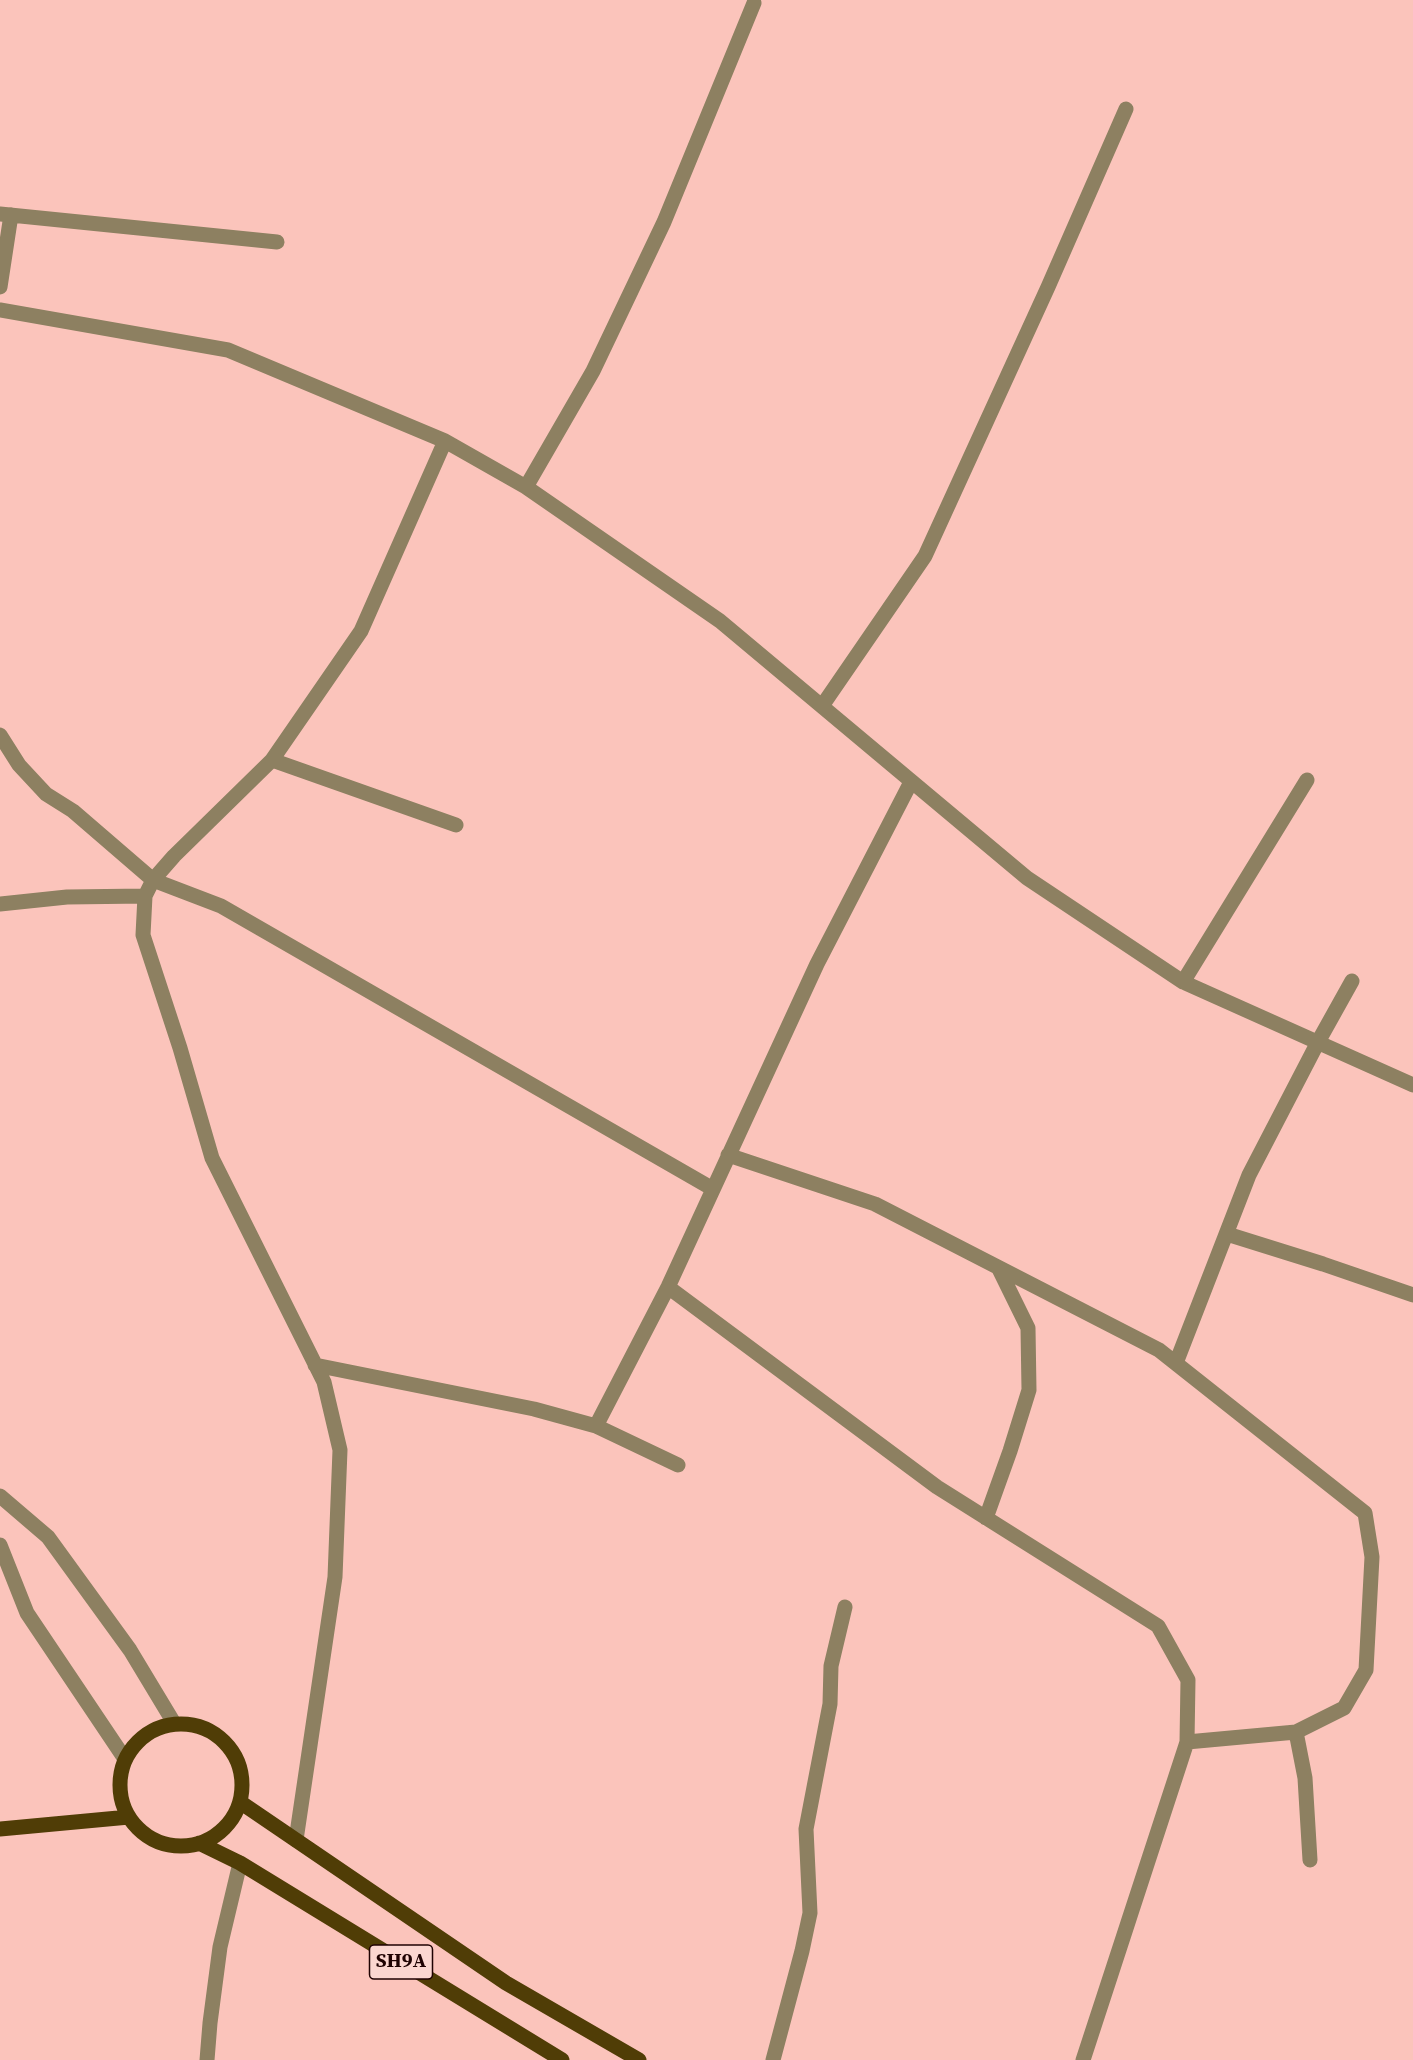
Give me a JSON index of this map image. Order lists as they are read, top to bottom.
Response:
{
  "streets": {
    "main road": ["SH9A"]
  }
}
